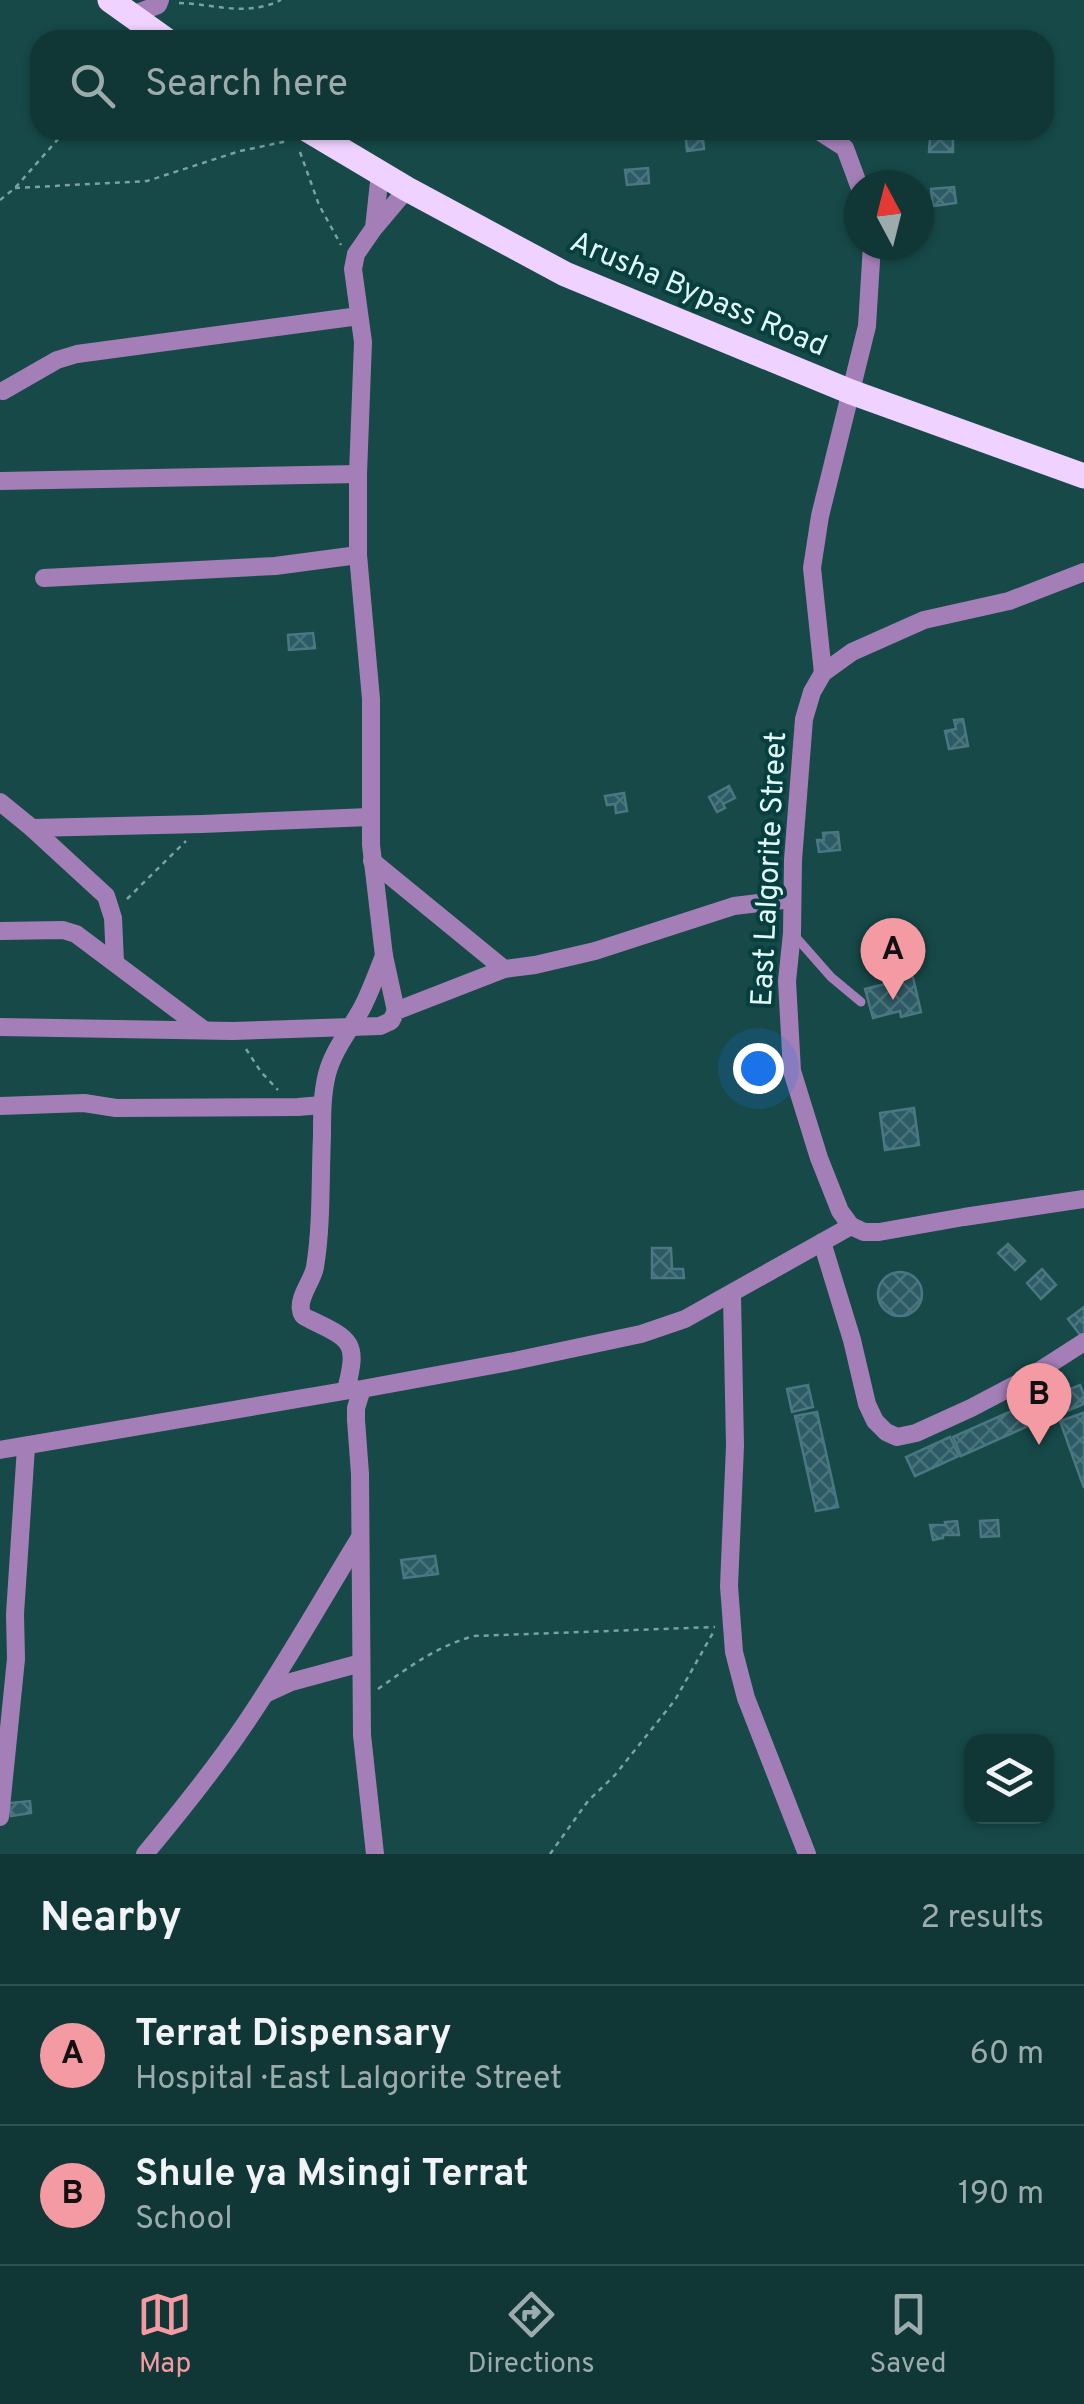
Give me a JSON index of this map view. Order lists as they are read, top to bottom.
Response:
{
  "streets": {
    "main road": ["Arusha Bypass Road"],
    "street": ["East Lalgorite Street"]
  },
  "north": "top",
  "page": {
    "search": "Search here",
    "pins": ["A", "B"],
    "heading": ["Nearby", "2 results"],
    "list": [
      {
        "mark": "A",
        "name": "Terrat Dispensary",
        "note": "Hospital · East Lalgorite Street",
        "value": "60 m"
      },
      {
        "mark": "B",
        "name": "Shule ya Msingi Terrat",
        "note": "School",
        "value": "190 m"
      }
    ],
    "nav": ["Map", "Directions", "Saved"]
  }
}
